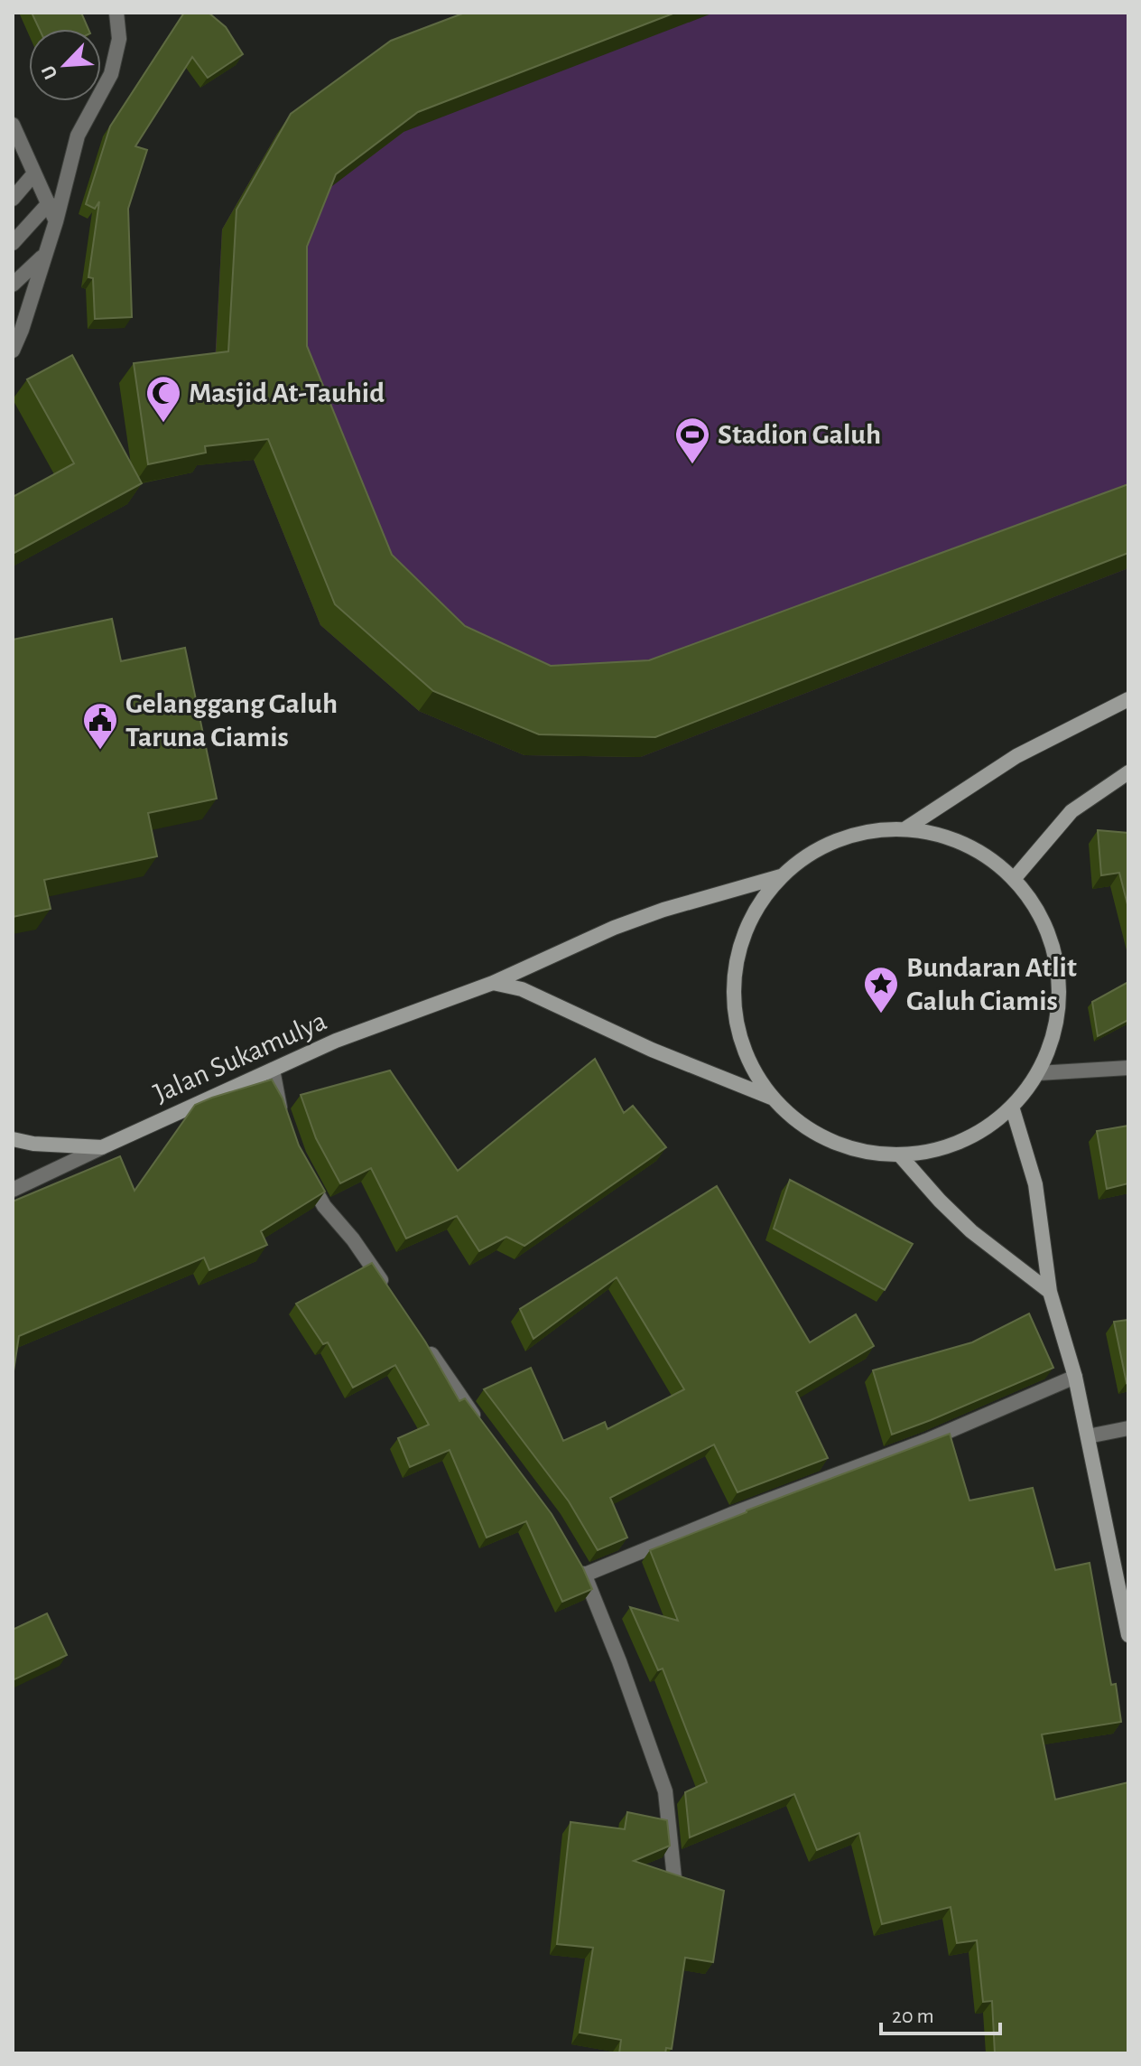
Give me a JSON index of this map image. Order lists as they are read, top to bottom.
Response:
{
  "streets": {
    "main road": ["Jalan Sukamulya"]
  },
  "places": {
    "mosque": ["Masjid At-Tauhid"],
    "sports": ["Stadion Galuh"],
    "public building": ["Gelanggang Galuh Taruna Ciamis"],
    "place": ["Bundaran Atlit Galuh Ciamis"]
  },
  "scale_bar": "20 m",
  "north": "bottom left"
}
